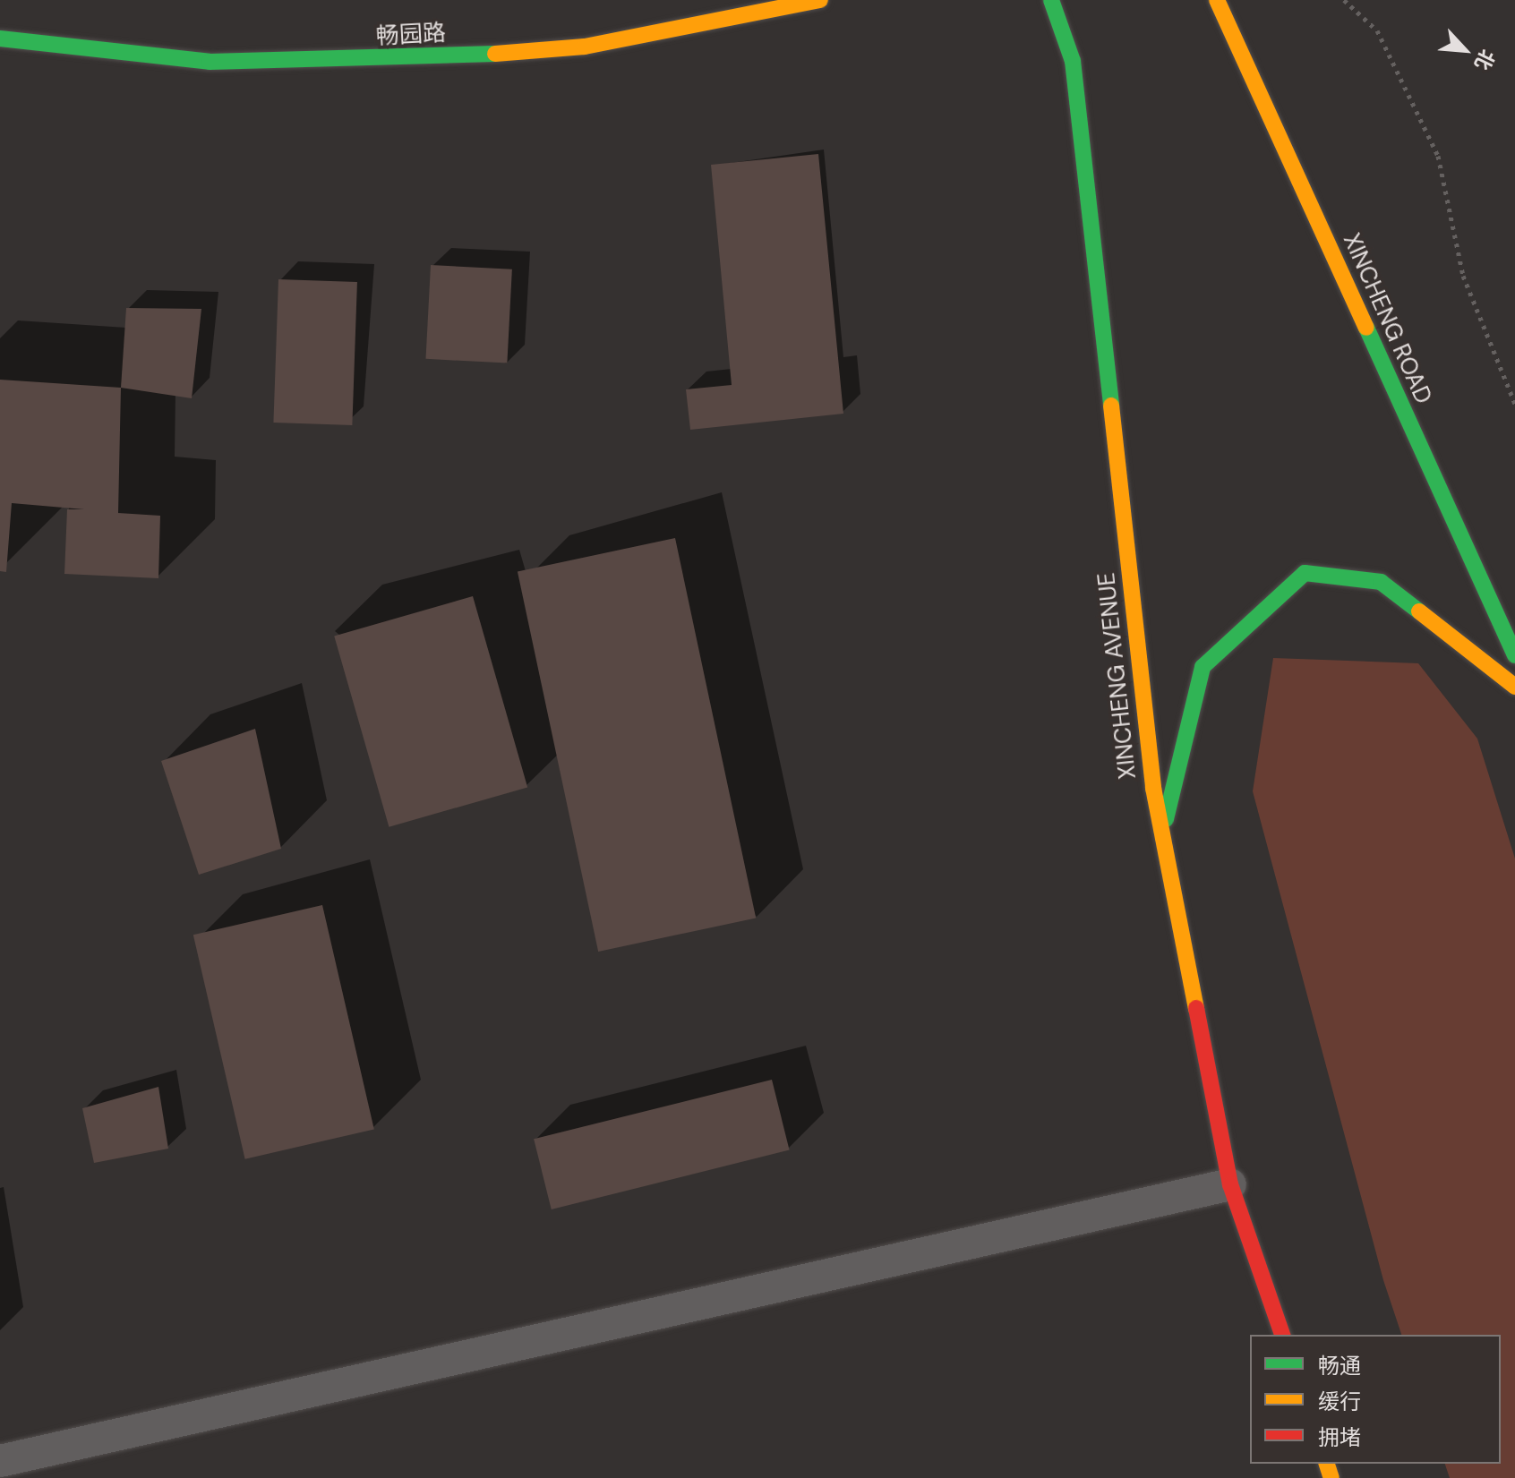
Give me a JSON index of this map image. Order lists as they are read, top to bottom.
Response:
{
  "streets": {
    "main road": ["畅园路", "XINCHENG ROAD", "XINCHENG AVENUE"]
  },
  "legend": ["畅通", "缓行", "拥堵"],
  "north": "bottom right"
}
